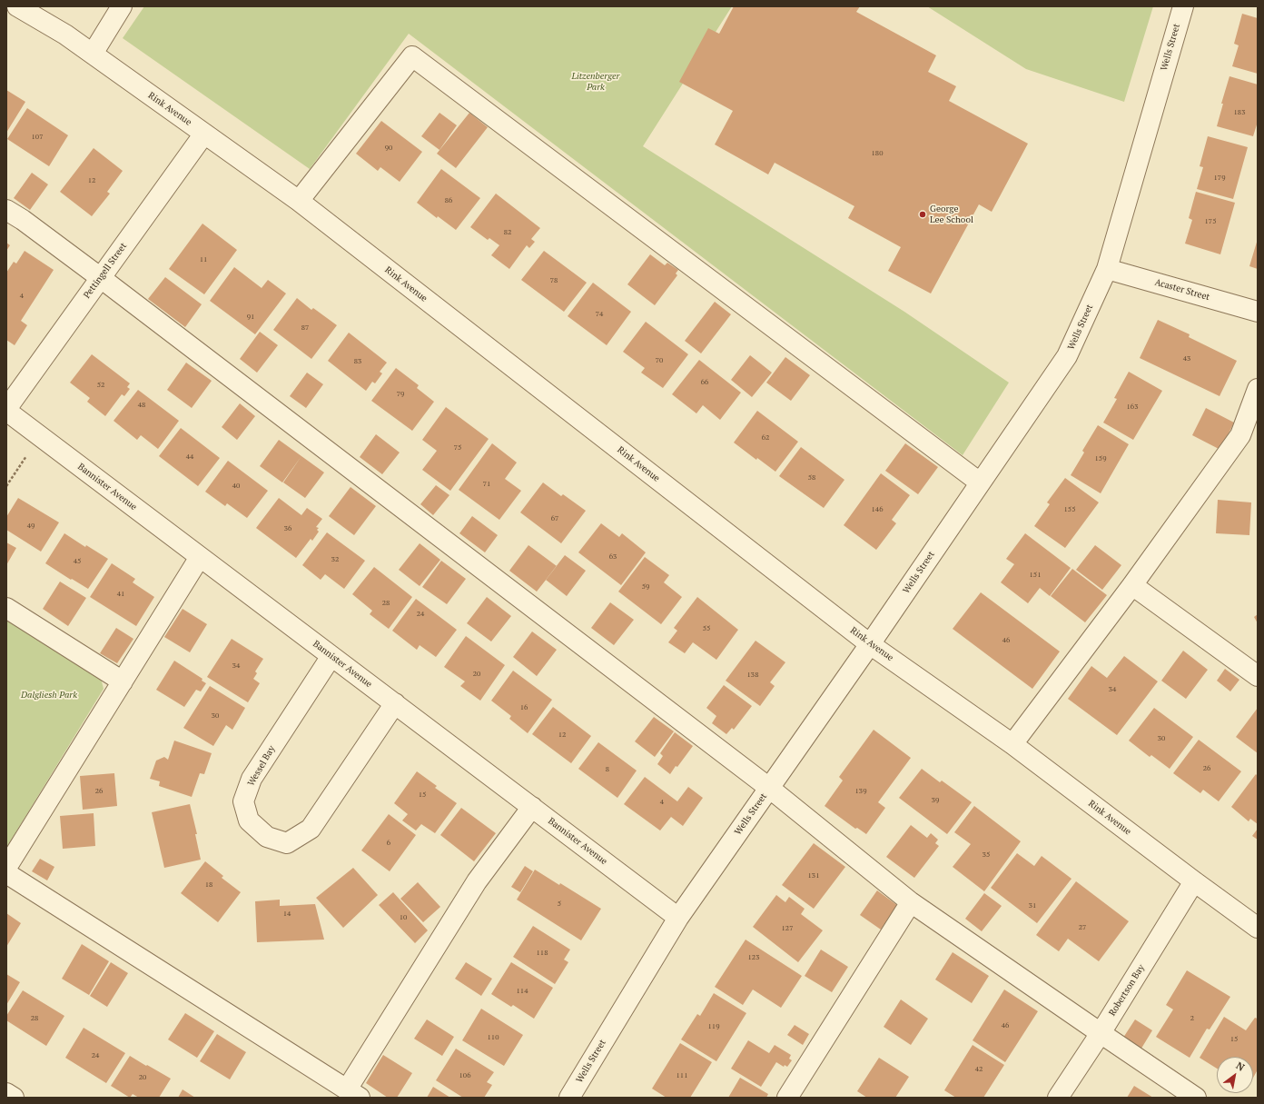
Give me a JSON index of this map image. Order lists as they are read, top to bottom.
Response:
{
  "streets": {
    "street": [
      "Wells Street",
      "Rink Avenue",
      "Pettingell Street",
      "Acaster Street",
      "Bannister Avenue",
      "Wessel Bay",
      "Robertson Bay"
    ]
  },
  "crossings": [
    ["Wells Street", "Rink Avenue"],
    ["Wells Street", "Acaster Street"],
    ["Wells Street", "Bannister Avenue"],
    ["Rink Avenue", "Pettingell Street"],
    ["Rink Avenue", "Robertson Bay"],
    ["Pettingell Street", "Bannister Avenue"],
    ["Bannister Avenue", "Wessel Bay"]
  ],
  "parks": ["Litzenberger Park", "Dalgliesh Park"],
  "places": ["George Lee School"],
  "house_numbers": [
    "183",
    "107",
    "90",
    "180",
    "179",
    "12",
    "86",
    "175",
    "82",
    "11",
    "78",
    "4",
    "74",
    "91",
    "87",
    "43",
    "70",
    "83",
    "66",
    "52",
    "79",
    "48",
    "163",
    "62",
    "75",
    "44",
    "159",
    "58",
    "71",
    "40",
    "146",
    "155",
    "67",
    "49",
    "36",
    "63",
    "32",
    "45",
    "151",
    "59",
    "41",
    "28",
    "24",
    "55",
    "46",
    "34",
    "20",
    "138",
    "34",
    "16",
    "30",
    "12",
    "30",
    "26",
    "8",
    "26",
    "139",
    "15",
    "39",
    "4",
    "6",
    "35",
    "131",
    "18",
    "5",
    "31",
    "14",
    "10",
    "27",
    "127",
    "118",
    "123",
    "114",
    "28",
    "2",
    "46",
    "119",
    "110",
    "15",
    "24",
    "42",
    "106",
    "111",
    "20"
  ],
  "north": "top right"
}
